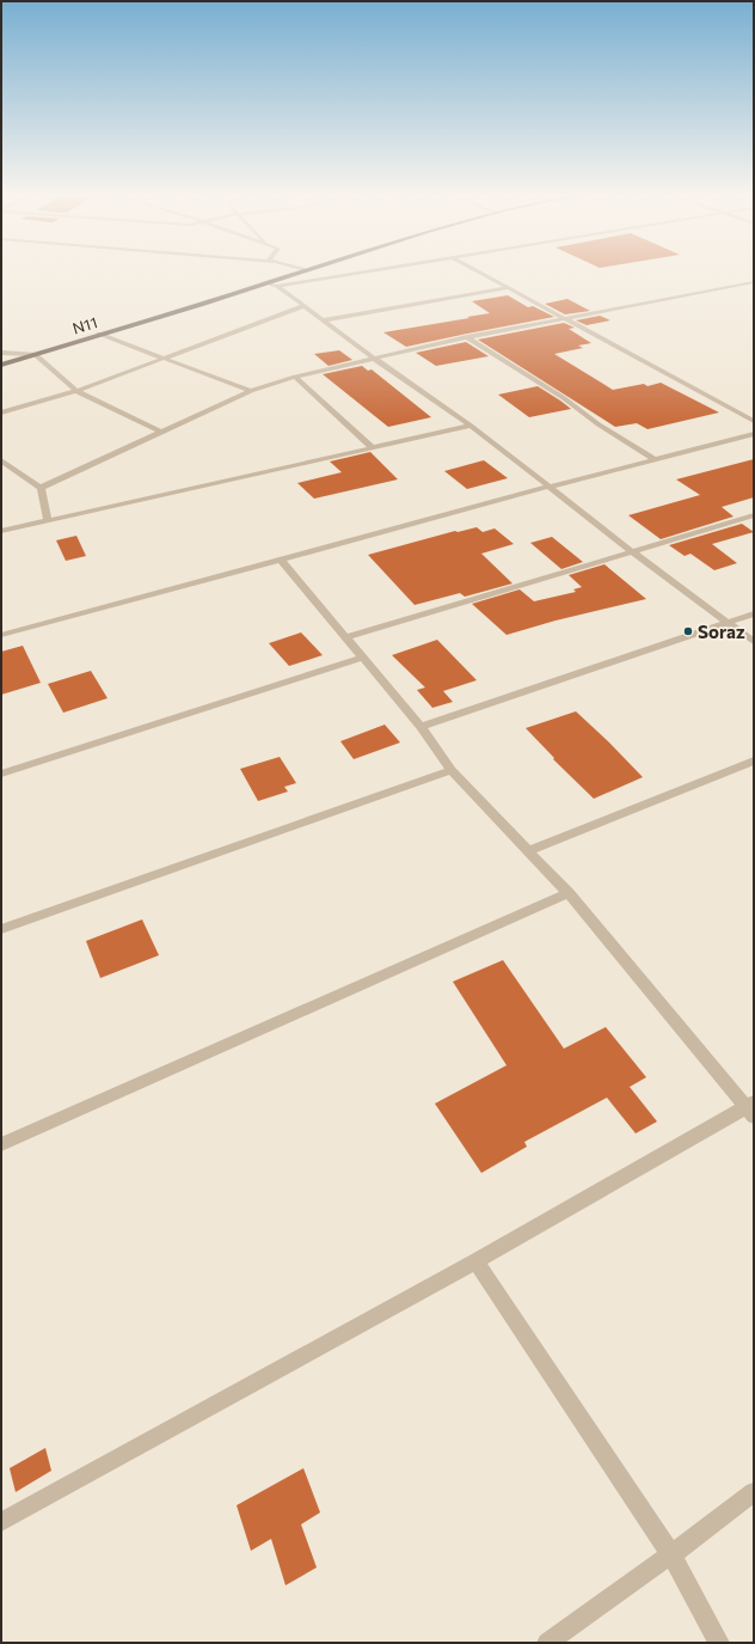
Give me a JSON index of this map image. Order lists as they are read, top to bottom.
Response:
{
  "streets": {
    "main road": ["N11"]
  },
  "places": ["Soraz"]
}
